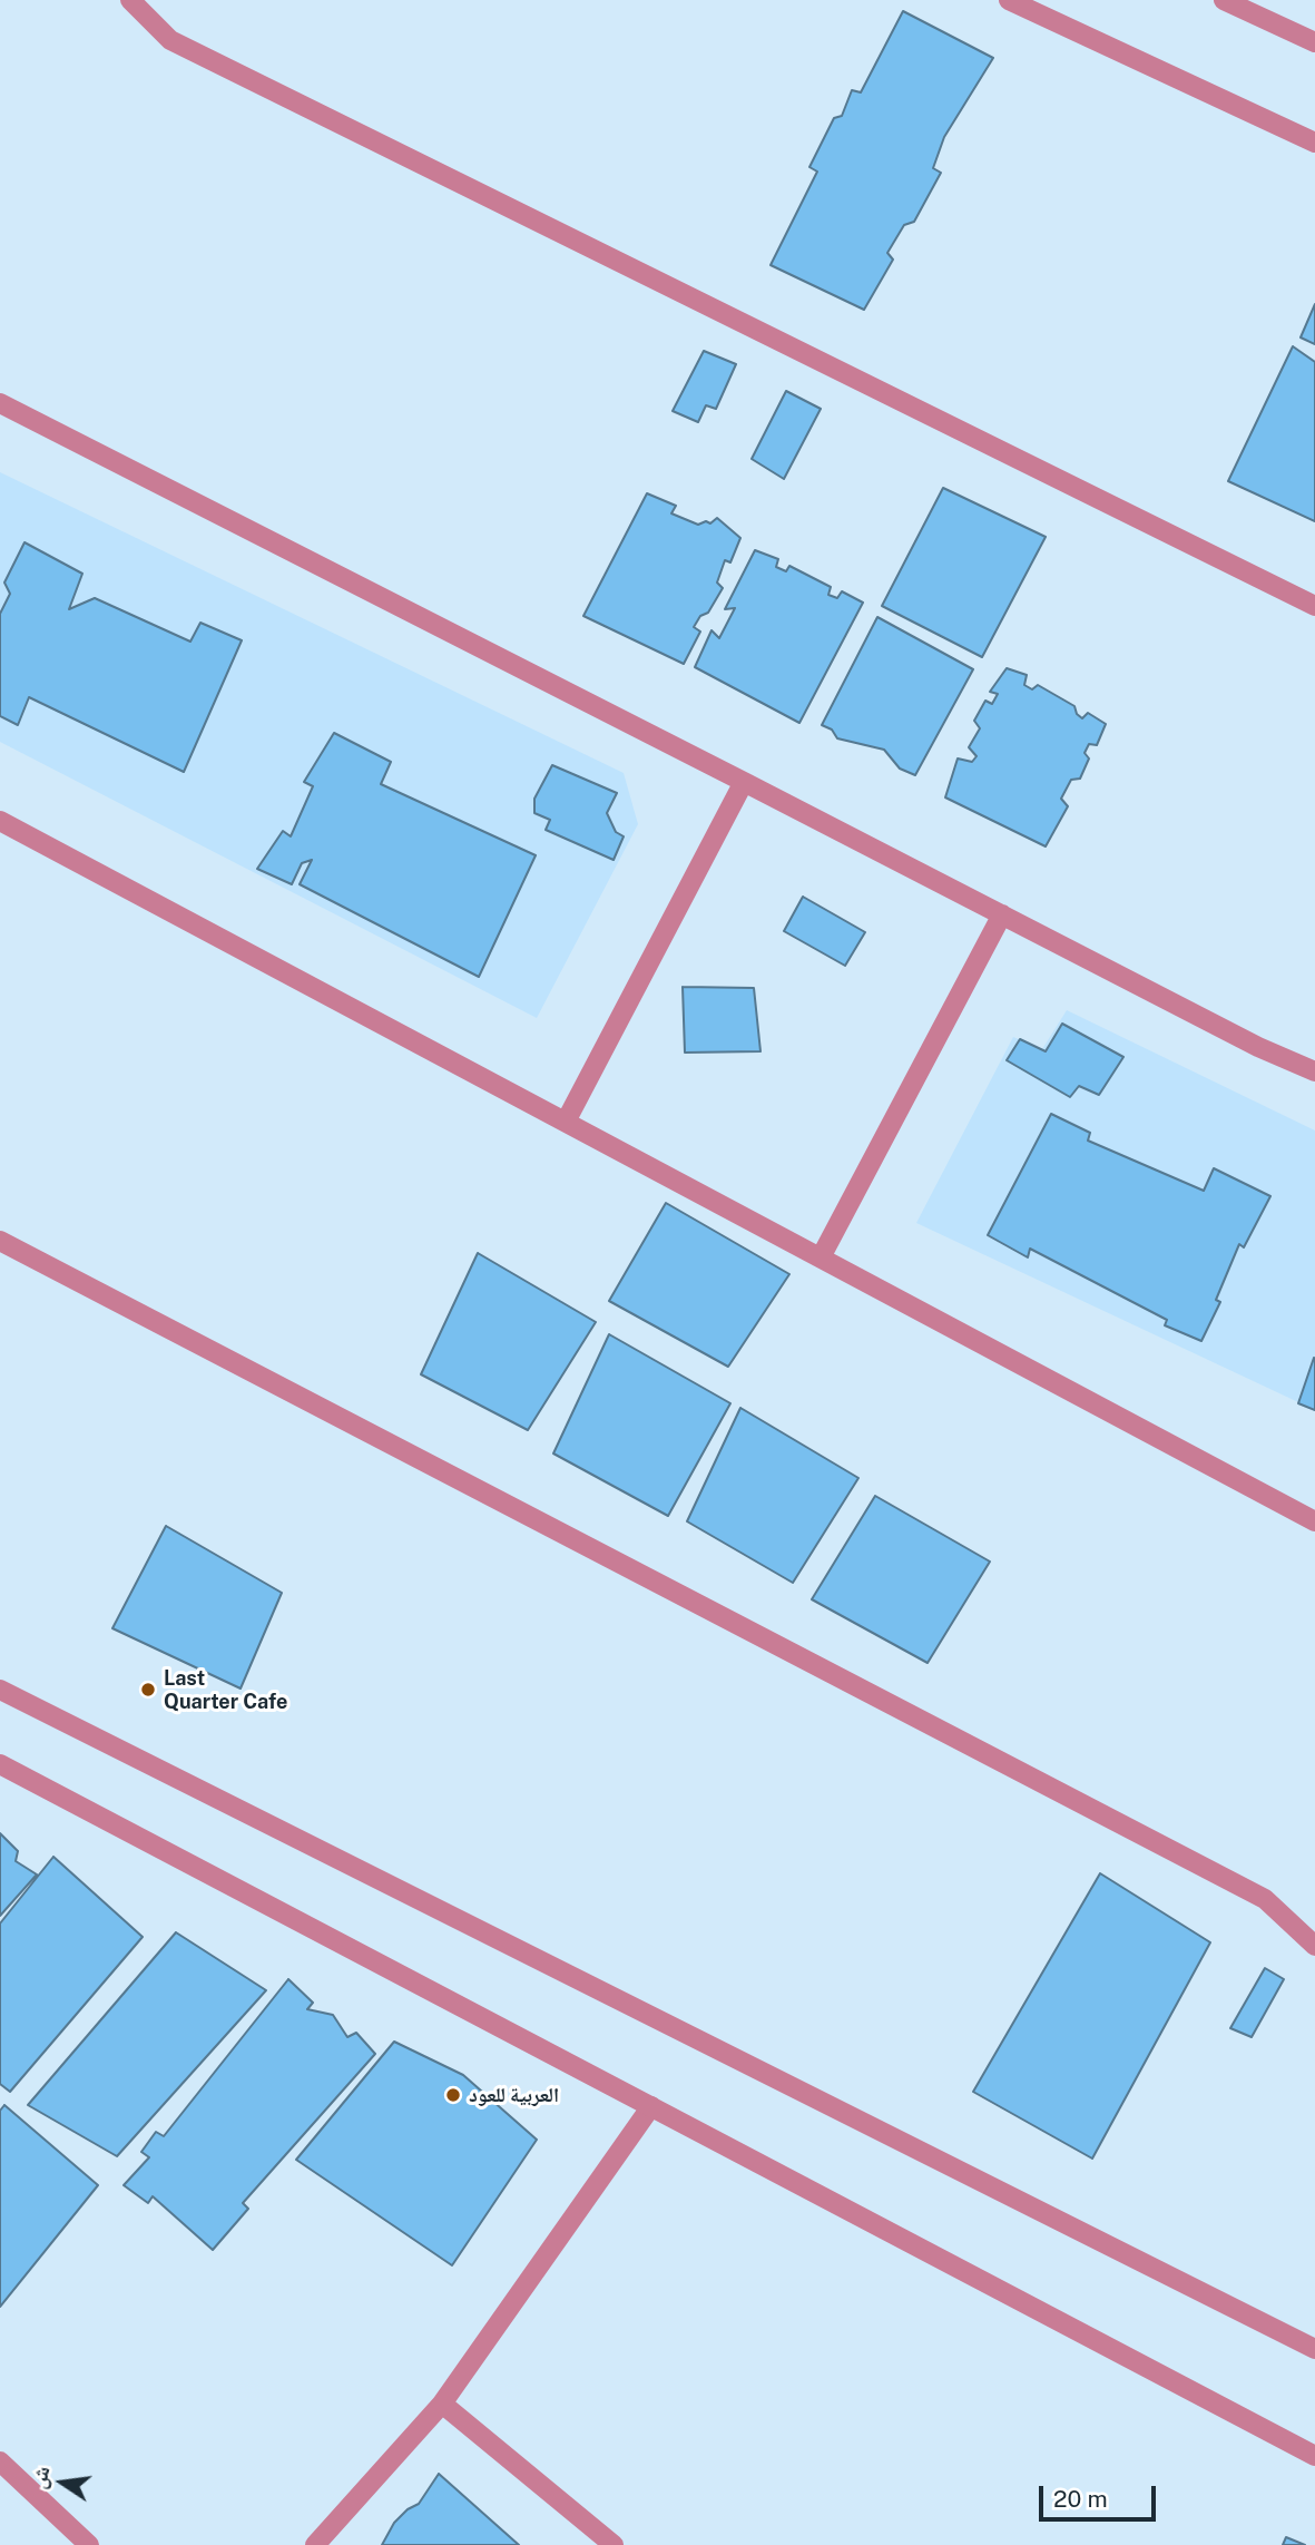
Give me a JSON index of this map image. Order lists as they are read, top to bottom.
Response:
{
  "places": ["Last Quarter Cafe", "العربية للعود"],
  "scale_bar": "20 m",
  "north": "left"
}
